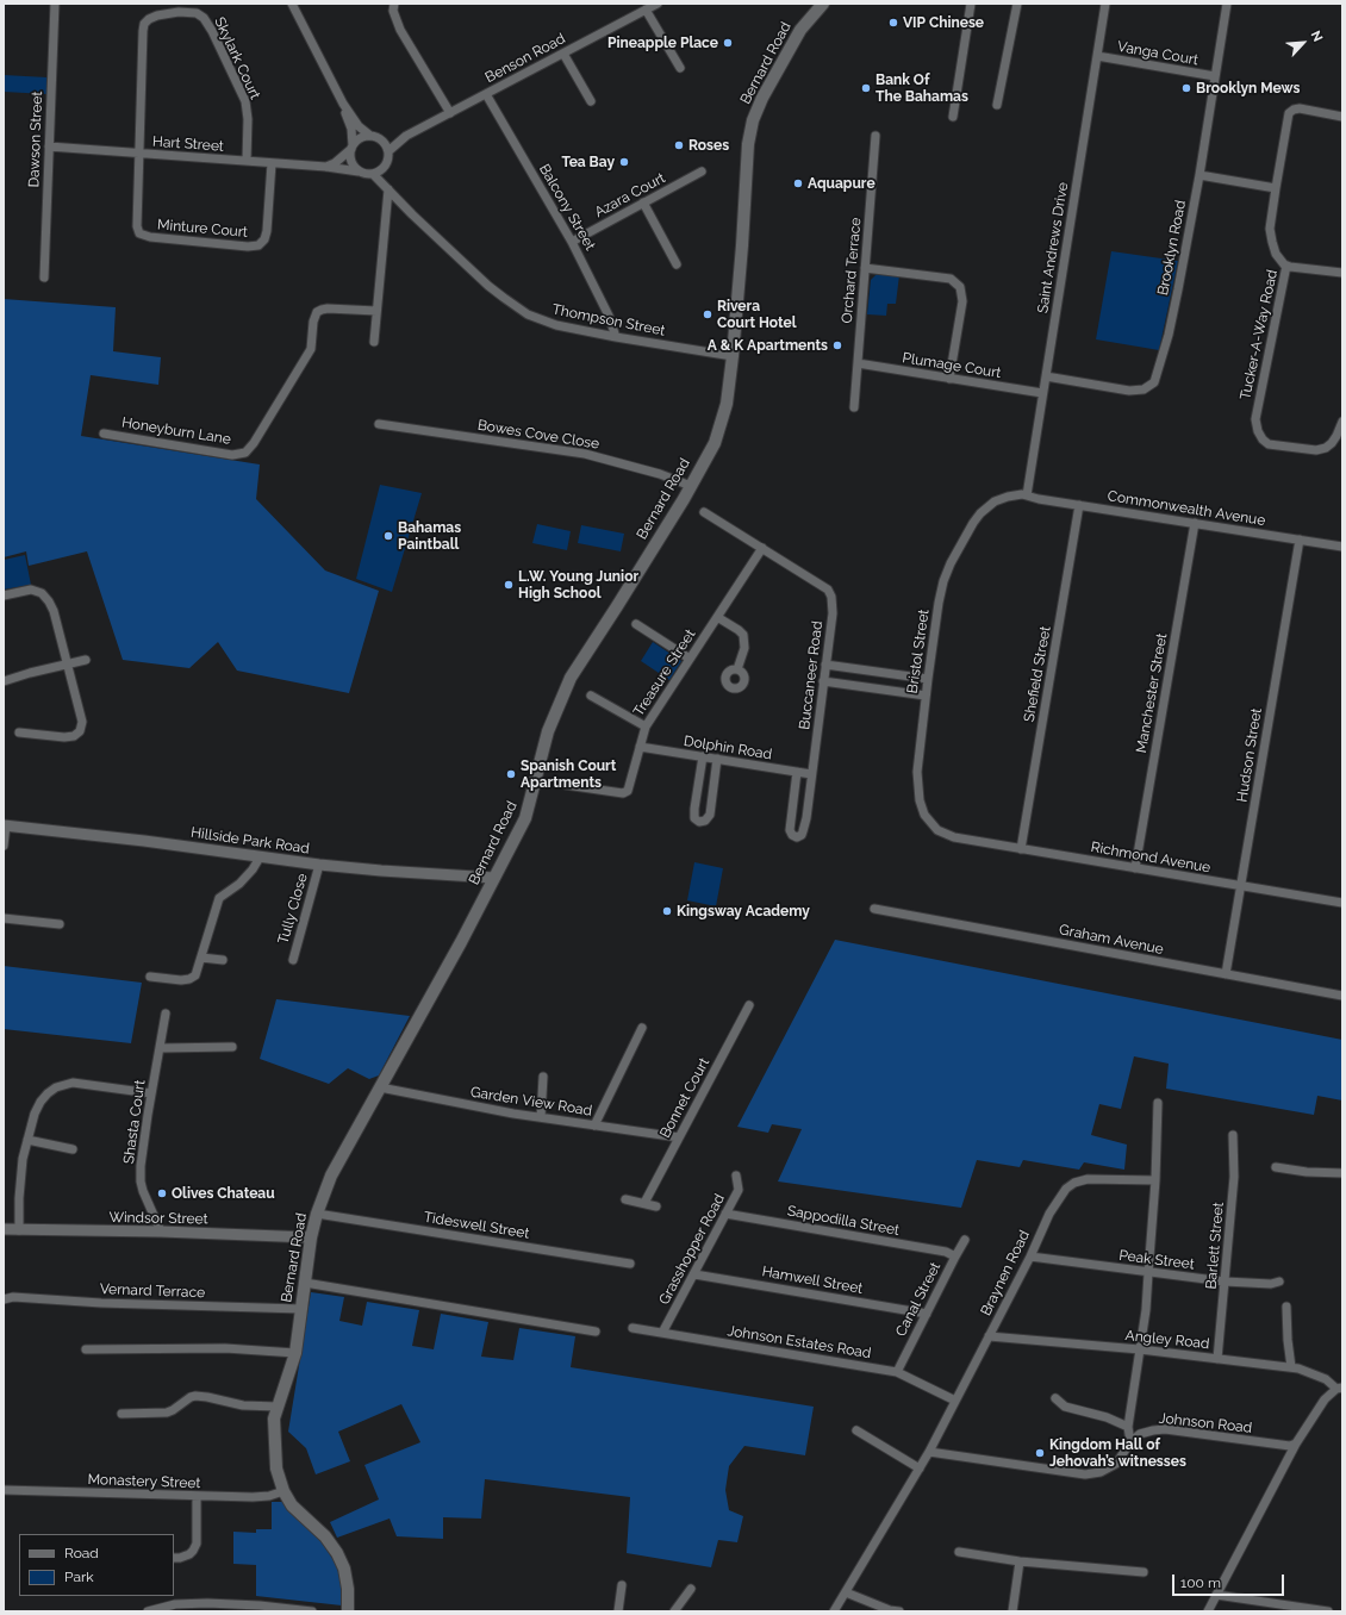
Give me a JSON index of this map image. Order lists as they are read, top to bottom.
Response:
{
  "streets": {
    "main road": ["Bernard Road"],
    "street": [
      "Vanga Court",
      "Skylark Court",
      "Benson Road",
      "Dawson Street",
      "Hart Street",
      "Azara Court",
      "Balcony Street",
      "Minture Court",
      "Saint Andrews Drive",
      "Brooklyn Road",
      "Orchard Terrace",
      "Thompson Street",
      "Tucker-A-Way Road",
      "Plumage Court",
      "Honeyburn Lane",
      "Bowes Cove Close",
      "Commonwealth Avenue",
      "Bristol Street",
      "Treasure Street",
      "Shefield Street",
      "Buccaneer Road",
      "Manchester Street",
      "Dolphin Road",
      "Hudson Street",
      "Hillside Park Road",
      "Richmond Avenue",
      "Tully Close",
      "Graham Avenue",
      "Bonnet Court",
      "Garden View Road",
      "Shasta Court",
      "Windsor Street",
      "Sappodilla Street",
      "Tideswell Street",
      "Barlett Street",
      "Grasshopper Road",
      "Peak Street",
      "Braynen Road",
      "Hamwell Street",
      "Vernard Terrace",
      "Canal Street",
      "Angley Road",
      "Johnson Estates Road",
      "Johnson Road",
      "Monastery Street"
    ]
  },
  "crossings": [
    ["Vanga Court", "Saint Andrews Drive"],
    ["Vanga Court", "Brooklyn Road"],
    ["Skylark Court", "Hart Street"],
    ["Skylark Court", "Minture Court"],
    ["Benson Road", "Balcony Street"],
    ["Bernard Road", "Thompson Street"],
    ["Bernard Road", "Bowes Cove Close"],
    ["Bernard Road", "Hillside Park Road"],
    ["Bernard Road", "Garden View Road"],
    ["Bernard Road", "Windsor Street"],
    ["Bernard Road", "Tideswell Street"],
    ["Bernard Road", "Vernard Terrace"],
    ["Bernard Road", "Monastery Street"],
    ["Dawson Street", "Hart Street"],
    ["Hart Street", "Minture Court"],
    ["Hart Street", "Thompson Street"],
    ["Azara Court", "Balcony Street"],
    ["Balcony Street", "Thompson Street"],
    ["Saint Andrews Drive", "Brooklyn Road"],
    ["Saint Andrews Drive", "Plumage Court"],
    ["Saint Andrews Drive", "Commonwealth Avenue"],
    ["Saint Andrews Drive", "Bristol Street"],
    ["Orchard Terrace", "Plumage Court"],
    ["Commonwealth Avenue", "Bristol Street"],
    ["Commonwealth Avenue", "Shefield Street"],
    ["Commonwealth Avenue", "Manchester Street"],
    ["Commonwealth Avenue", "Hudson Street"],
    ["Bristol Street", "Richmond Avenue"],
    ["Treasure Street", "Buccaneer Road"],
    ["Treasure Street", "Dolphin Road"],
    ["Shefield Street", "Richmond Avenue"],
    ["Buccaneer Road", "Dolphin Road"],
    ["Manchester Street", "Richmond Avenue"],
    ["Hudson Street", "Richmond Avenue"],
    ["Hudson Street", "Graham Avenue"],
    ["Hillside Park Road", "Tully Close"],
    ["Bonnet Court", "Garden View Road"],
    ["Shasta Court", "Windsor Street"],
    ["Sappodilla Street", "Grasshopper Road"],
    ["Sappodilla Street", "Canal Street"],
    ["Barlett Street", "Peak Street"],
    ["Barlett Street", "Angley Road"],
    ["Grasshopper Road", "Hamwell Street"],
    ["Grasshopper Road", "Johnson Estates Road"],
    ["Peak Street", "Braynen Road"],
    ["Braynen Road", "Angley Road"],
    ["Braynen Road", "Johnson Estates Road"],
    ["Braynen Road", "Johnson Road"],
    ["Hamwell Street", "Canal Street"],
    ["Canal Street", "Johnson Estates Road"]
  ],
  "places": [
    "VIP Chinese",
    "Pineapple Place",
    "Bank Of The Bahamas",
    "Brooklyn Mews",
    "Roses",
    "Tea Bay",
    "Aquapure",
    "Rivera Court Hotel",
    "A & K Apartments",
    "Bahamas Paintball",
    "L.W. Young Junior High School",
    "Spanish Court Apartments",
    "Kingsway Academy",
    "Olives Chateau",
    "Kingdom Hall of Jehovah’s witnesses"
  ],
  "legend": ["Road", "Park"],
  "scale_bar": "100 m",
  "north": "top right"
}
